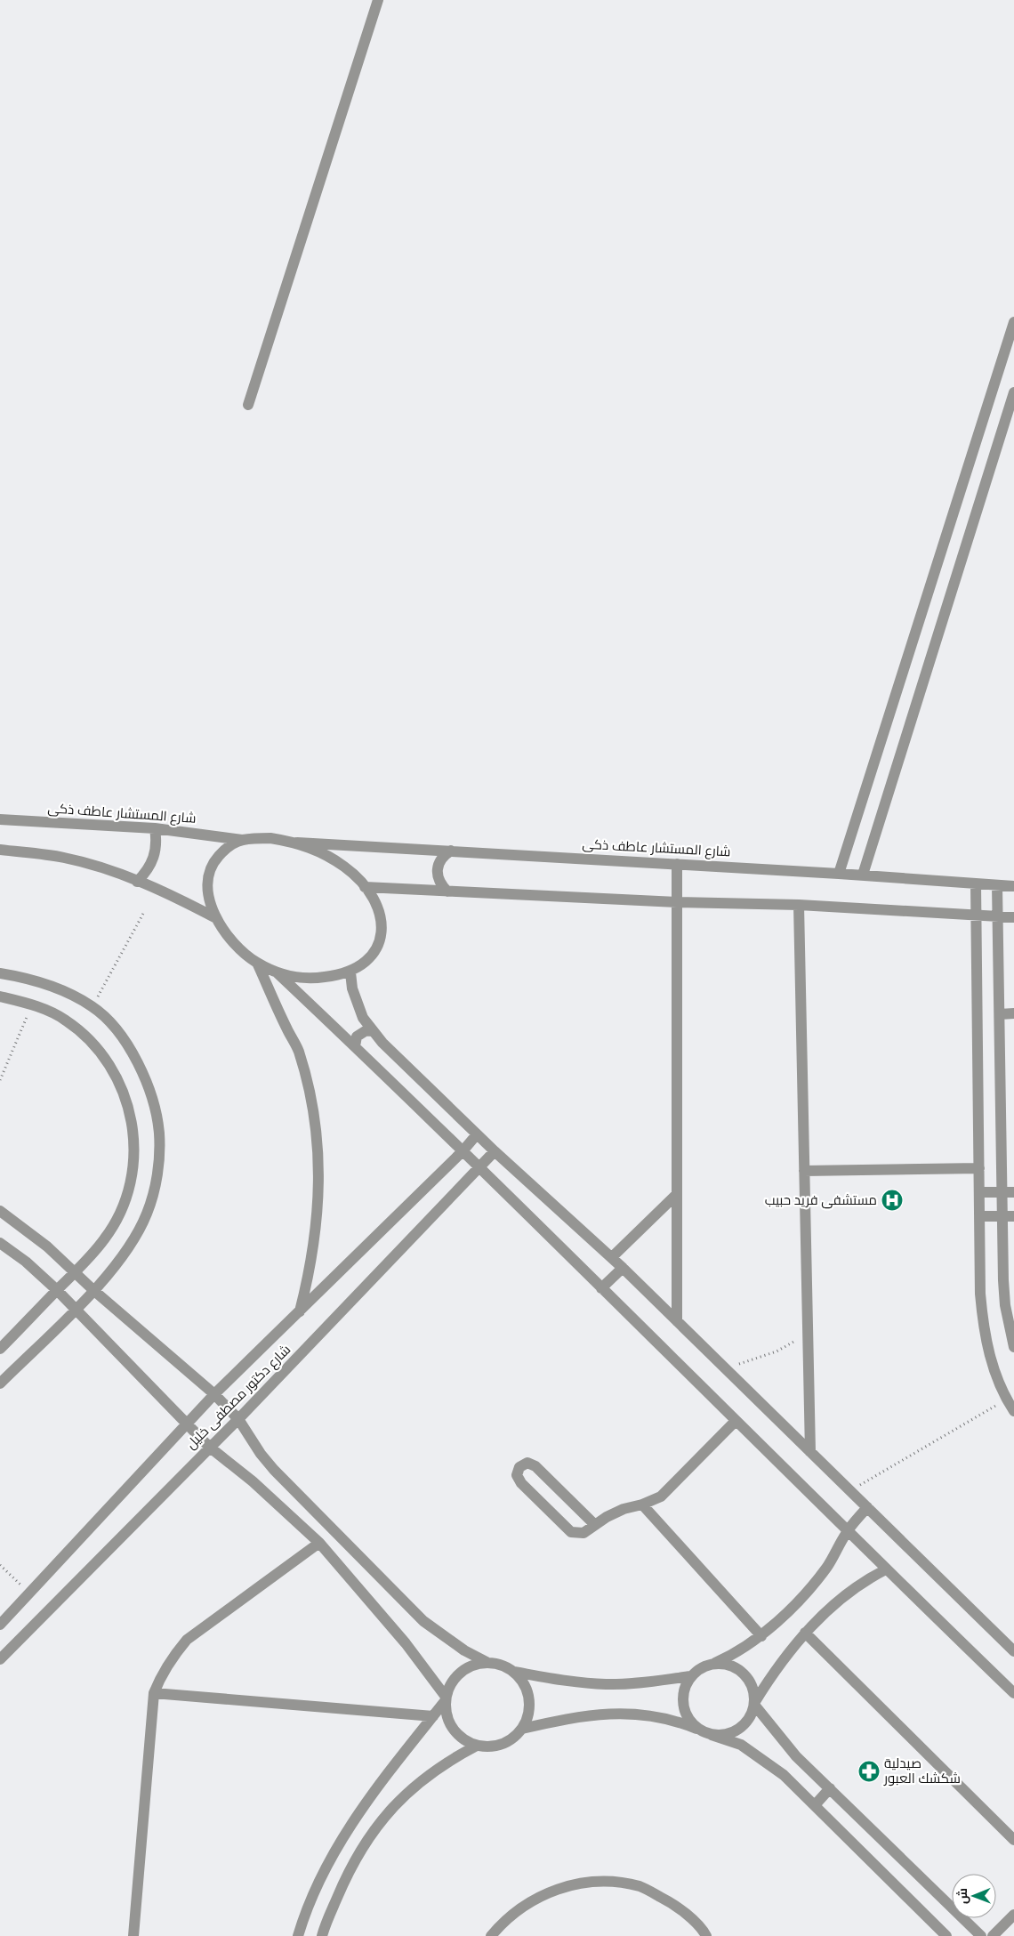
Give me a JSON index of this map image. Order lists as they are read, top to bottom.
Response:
{
  "streets": {
    "street": ["شارع المستشار عاطف ذكى", "شارع دكتور مصطفى خليل"]
  },
  "places": {
    "hospital": ["مستشفى فريد حبيب"],
    "pharmacy": ["صيدلية شكشك العبور"]
  },
  "north": "left"
}
